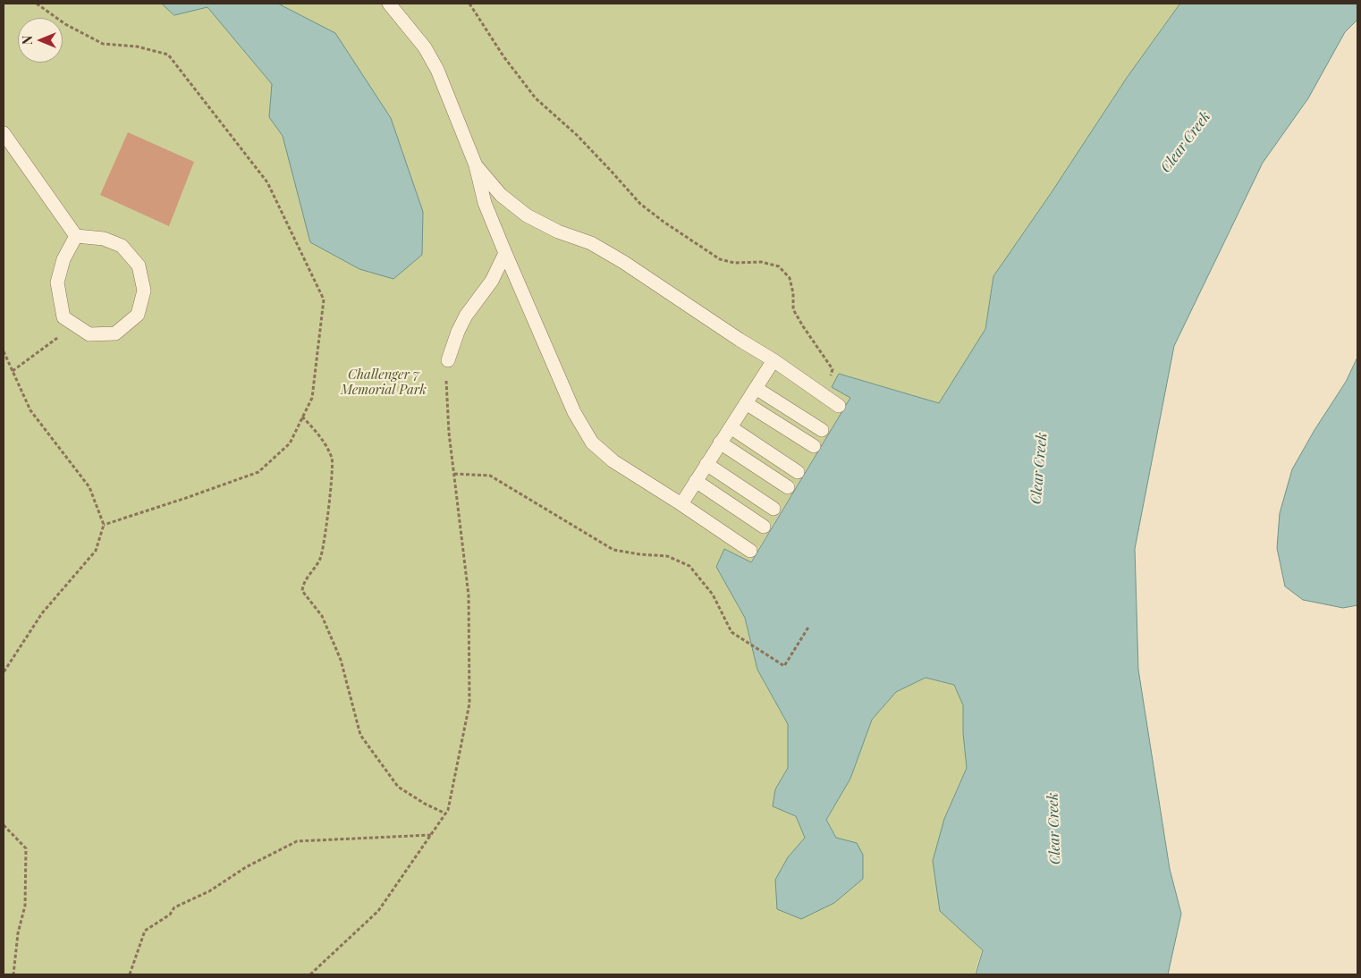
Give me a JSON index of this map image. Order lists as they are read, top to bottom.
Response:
{
  "water": ["Clear Creek"],
  "parks": ["Challenger 7 Memorial Park"],
  "north": "left"
}
